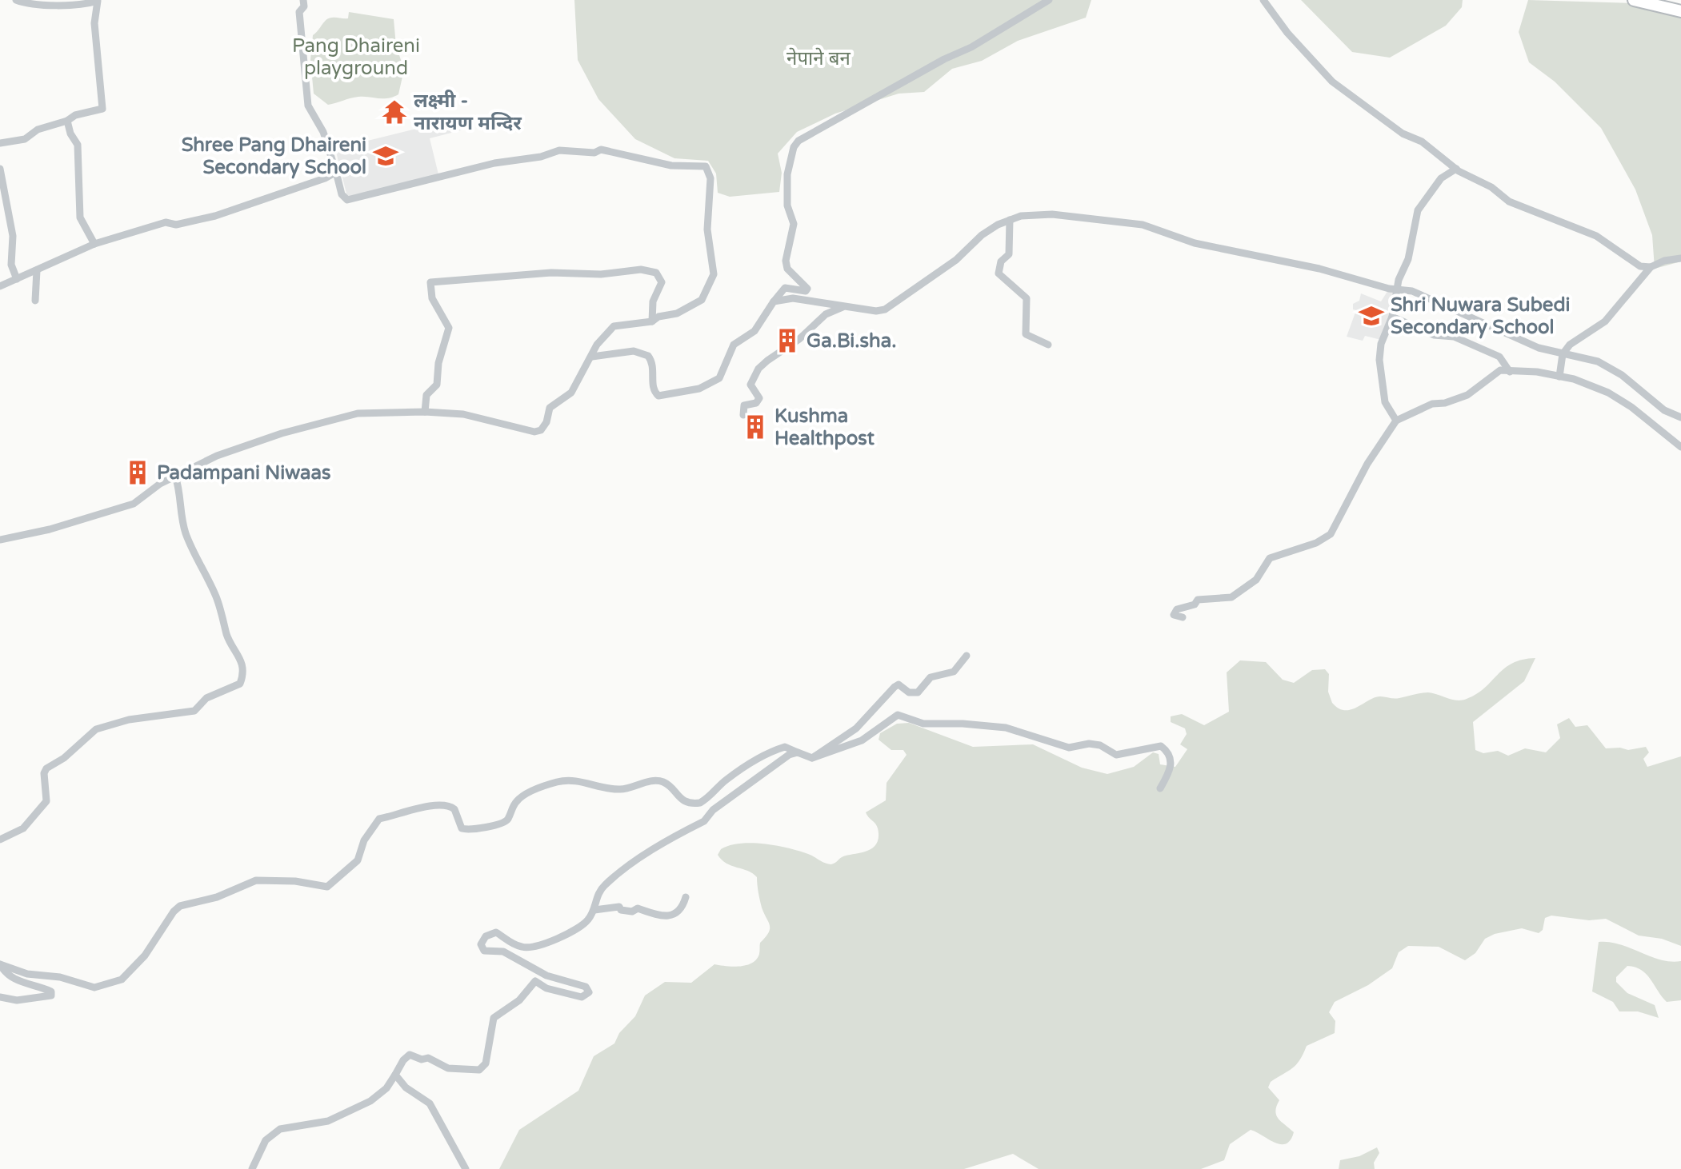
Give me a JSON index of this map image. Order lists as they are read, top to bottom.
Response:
{
  "parks": ["Pang Dhaireni playground", "नेपाने बन"],
  "places": {
    "temple": ["लक्ष्मी - नारायण मन्दिर"],
    "school or university": ["Shree Pang Dhaireni Secondary School", "Shri Nuwara Subedi Secondary School"],
    "building": ["Ga.Bi.sha.", "Kushma Healthpost", "Padampani Niwaas"]
  }
}
